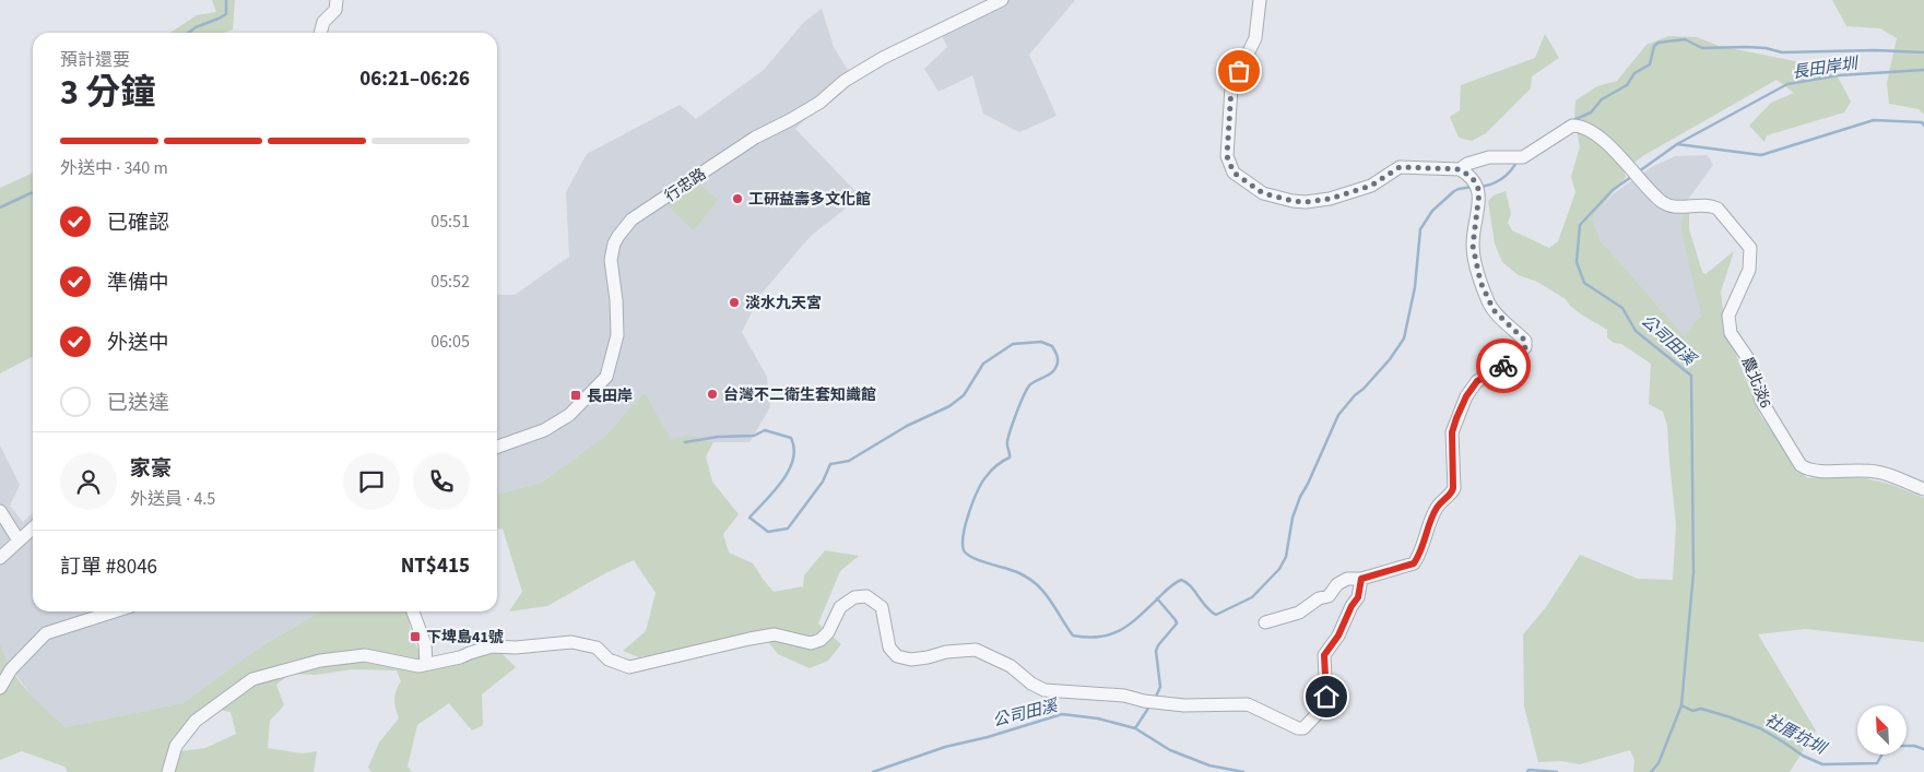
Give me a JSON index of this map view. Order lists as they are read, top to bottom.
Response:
{
  "streets": {
    "street": ["行忠路", "農北淡6"]
  },
  "water": ["長田岸圳", "公司田溪", "社厝坑圳"],
  "places": {
    "other": ["工研益壽多文化館", "淡水九天宮", "台灣不二衛生套知識館"],
    "transit": ["長田岸", "下埤島41號"]
  },
  "north": "top left",
  "page": {
    "heading": ["3 分鐘", "預計還要", "06:21–06:26"],
    "panel": [
      "家豪",
      "外送員 · 4.5",
      "訂單 #8046",
      "NT$415"
    ],
    "bar": "外送中 · 340 m",
    "list": [
      ["已確認", "05:51"],
      ["準備中", "05:52"],
      ["外送中", "06:05"],
      "已送達"
    ]
  }
}
